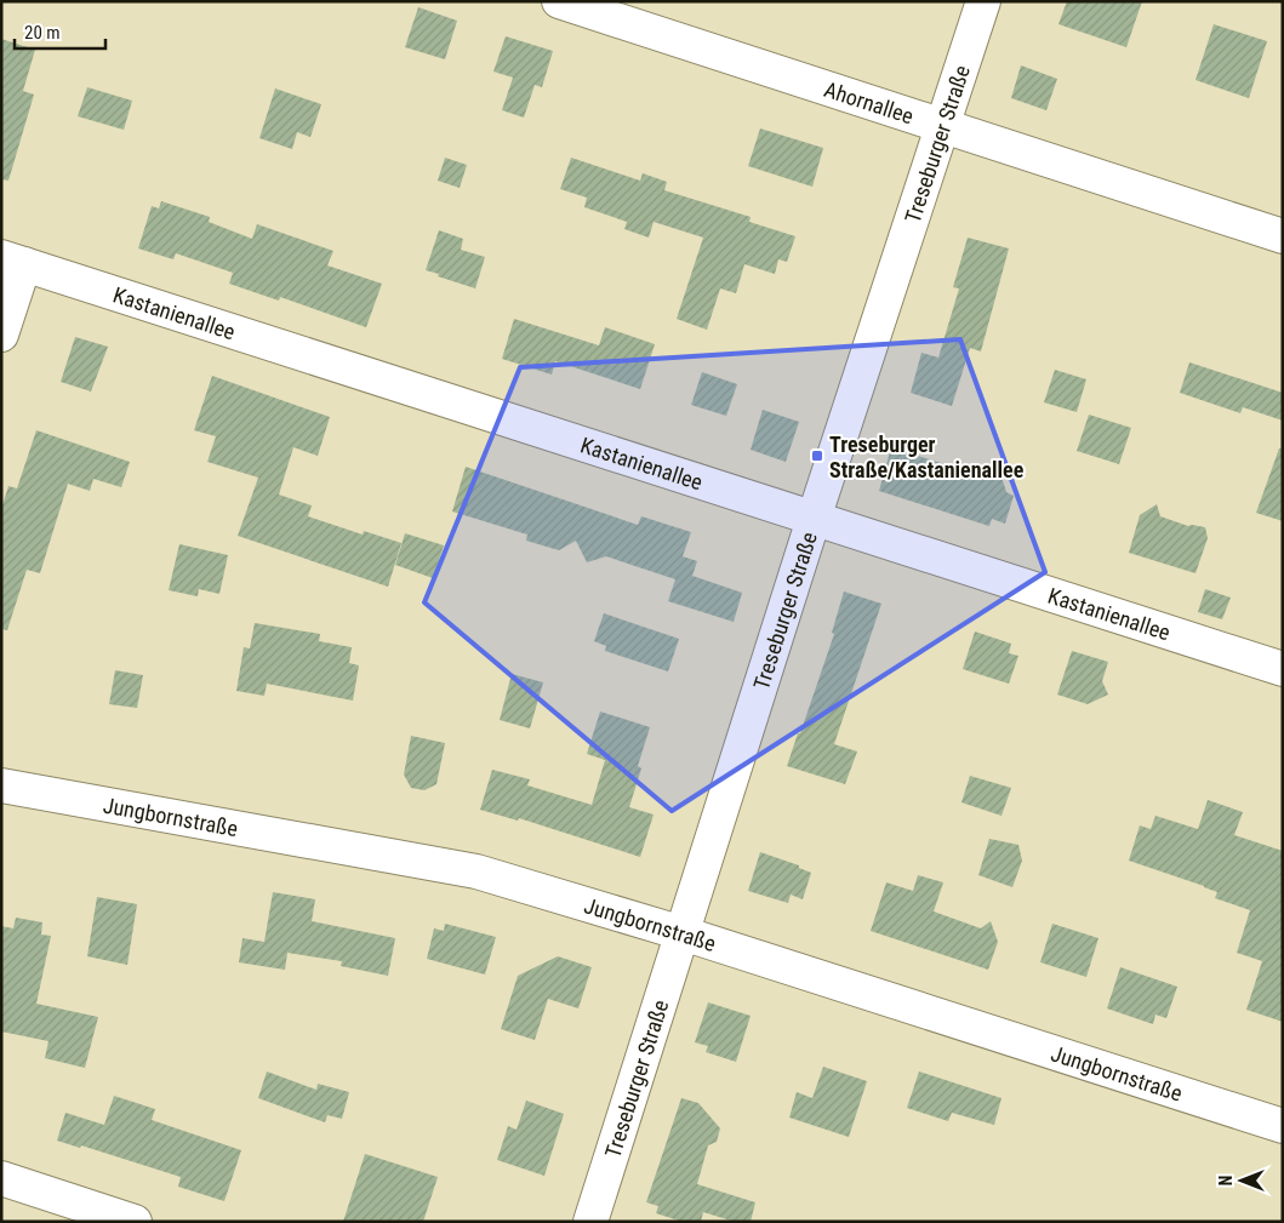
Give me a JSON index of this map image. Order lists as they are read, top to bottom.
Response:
{
  "streets": {
    "street": [
      "Ahornallee",
      "Treseburger Straße",
      "Kastanienallee",
      "Jungbornstraße"
    ]
  },
  "crossings": [
    ["Ahornallee", "Treseburger Straße"],
    ["Treseburger Straße", "Kastanienallee"],
    ["Treseburger Straße", "Jungbornstraße"]
  ],
  "places": {
    "transit": ["Treseburger Straße/Kastanienallee"]
  },
  "scale_bar": "20 m",
  "north": "left"
}
